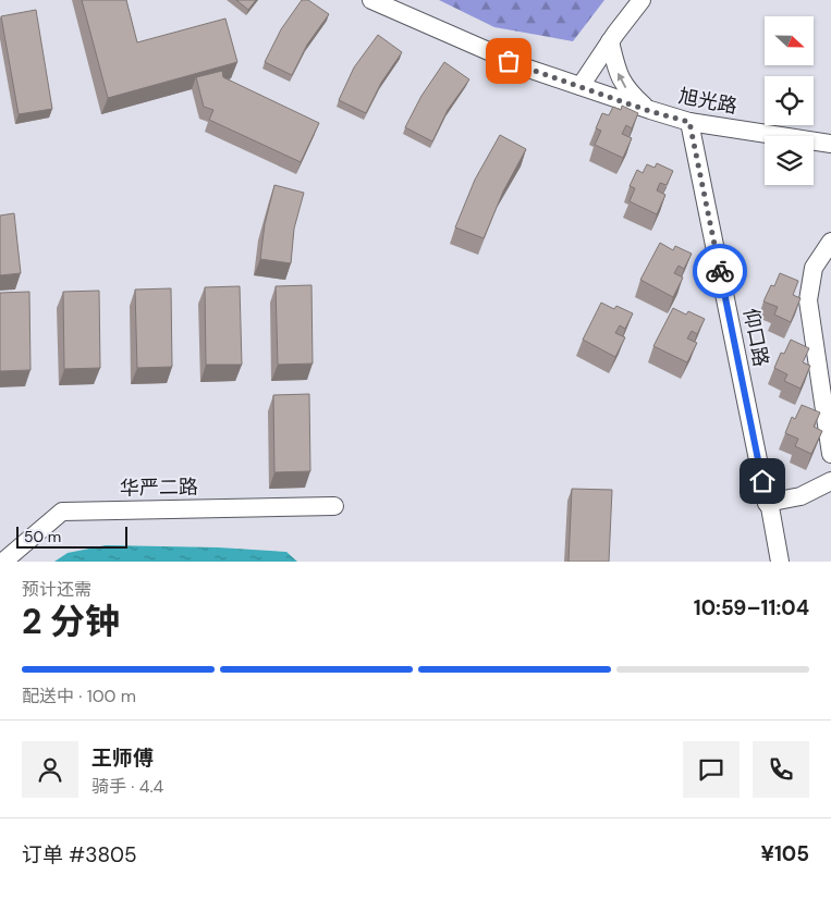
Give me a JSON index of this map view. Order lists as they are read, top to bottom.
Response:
{
  "streets": {
    "street": ["旭光路", "仰口路", "华严二路"]
  },
  "crossings": [
    ["旭光路", "仰口路"]
  ],
  "scale_bar": "50 m",
  "north": "right",
  "page": {
    "scale": "50 m",
    "heading": ["2 分钟", "预计还需", "10:59–11:04"],
    "panel": [
      "王师傅",
      "骑手 · 4.4",
      "订单 #3805",
      "¥105"
    ],
    "bar": "配送中 · 100 m"
  }
}
